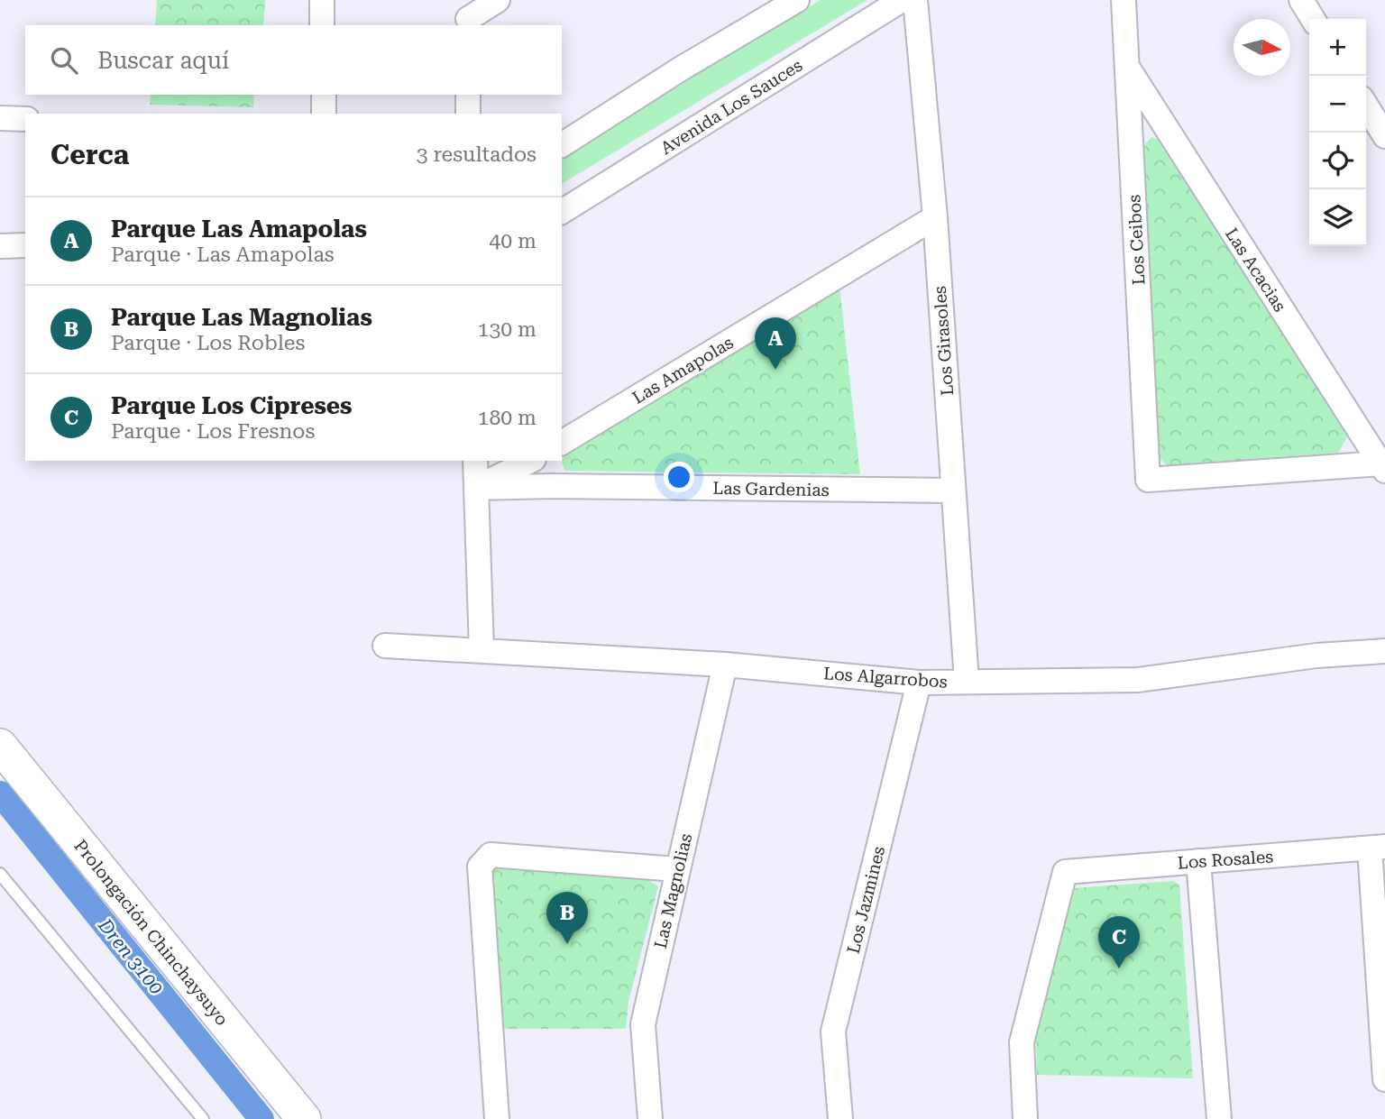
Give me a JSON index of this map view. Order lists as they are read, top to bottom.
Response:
{
  "streets": {
    "street": [
      "Avenida Los Sauces",
      "Los Ceibos",
      "Las Acacias",
      "Los Girasoles",
      "Las Amapolas",
      "Las Gardenias",
      "Los Algarrobos",
      "Los Rosales",
      "Las Magnolias",
      "Los Jazmines",
      "Prolongación Chinchaysuyo"
    ]
  },
  "crossings": [
    ["Los Ceibos", "Las Acacias"],
    ["Los Girasoles", "Las Amapolas"],
    ["Los Girasoles", "Las Gardenias"],
    ["Los Girasoles", "Los Algarrobos"],
    ["Los Algarrobos", "Las Magnolias"],
    ["Los Algarrobos", "Los Jazmines"]
  ],
  "water": ["Dren 3100"],
  "north": "right",
  "page": {
    "map_buttons": ["+", "−"],
    "search": "Buscar aquí",
    "heading": ["Cerca", "3 resultados"],
    "list": [
      {
        "mark": "A",
        "name": "Parque Las Amapolas",
        "note": "Parque · Las Amapolas",
        "value": "40 m"
      },
      {
        "mark": "B",
        "name": "Parque Las Magnolias",
        "note": "Parque · Los Robles",
        "value": "130 m"
      },
      {
        "mark": "C",
        "name": "Parque Los Cipreses",
        "note": "Parque · Los Fresnos",
        "value": "180 m"
      }
    ],
    "pins": ["A", "B", "C"]
  }
}
